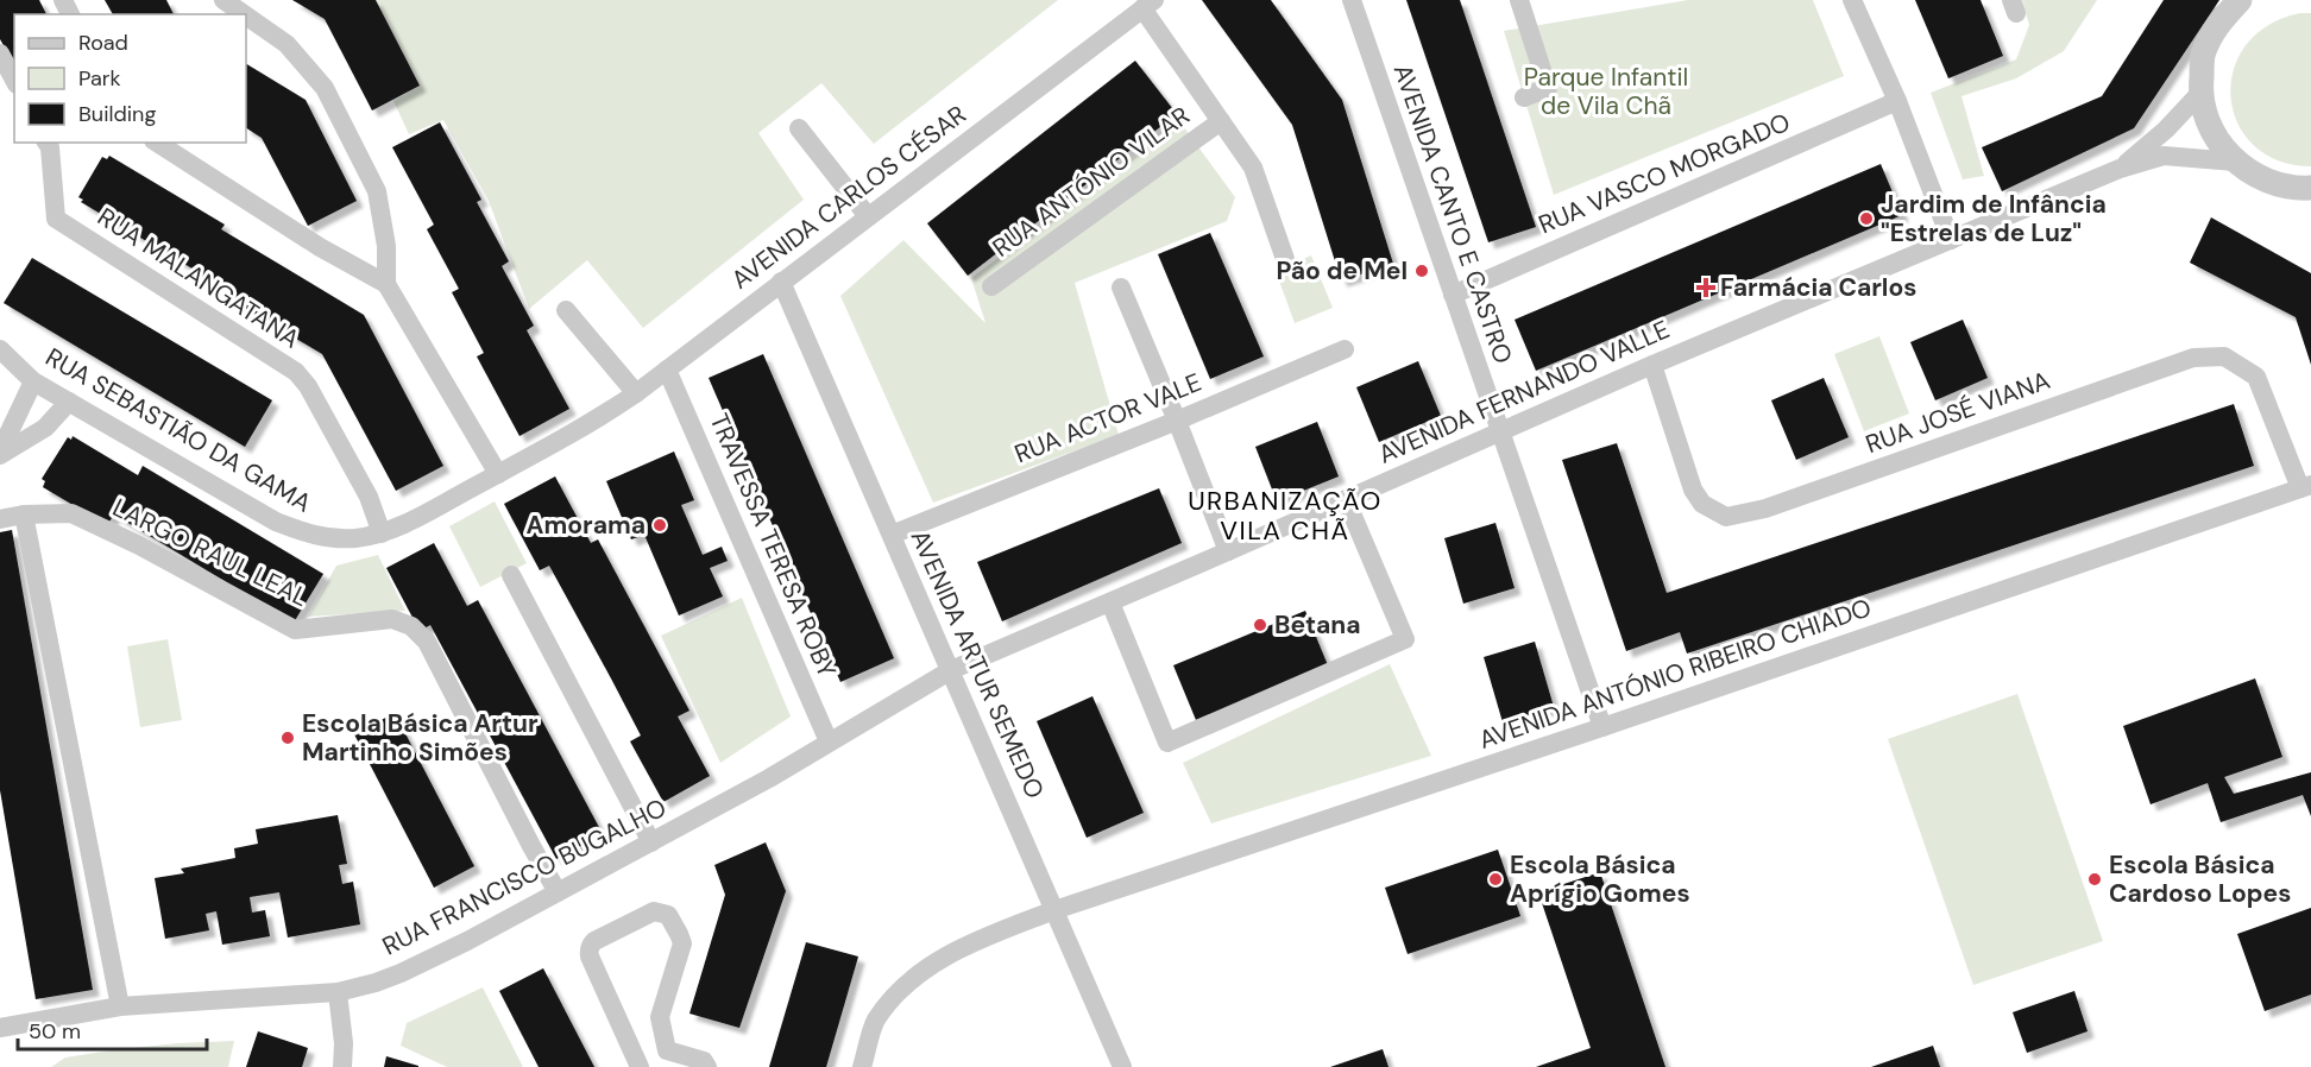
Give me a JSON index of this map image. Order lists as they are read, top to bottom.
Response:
{
  "streets": {
    "street": [
      "RUA VASCO MORGADO",
      "RUA ANTÓNIO VILAR",
      "AVENIDA CARLOS CÉSAR",
      "AVENIDA CANTO E CASTRO",
      "RUA MALANGATANA",
      "AVENIDA FERNANDO VALLE",
      "RUA JOSÉ VIANA",
      "RUA ACTOR VALE",
      "RUA SEBASTIÃO DA GAMA",
      "TRAVESSA TERESA ROBY",
      "LARGO RAUL LEAL",
      "AVENIDA ARTUR SEMEDO",
      "AVENIDA ANTÓNIO RIBEIRO CHIADO",
      "RUA FRANCISCO BUGALHO"
    ]
  },
  "crossings": [
    ["RUA VASCO MORGADO", "AVENIDA CANTO E CASTRO"],
    ["AVENIDA CARLOS CÉSAR", "RUA SEBASTIÃO DA GAMA"],
    ["AVENIDA CARLOS CÉSAR", "TRAVESSA TERESA ROBY"],
    ["AVENIDA CARLOS CÉSAR", "AVENIDA ARTUR SEMEDO"],
    ["AVENIDA CANTO E CASTRO", "AVENIDA FERNANDO VALLE"],
    ["AVENIDA CANTO E CASTRO", "AVENIDA ANTÓNIO RIBEIRO CHIADO"],
    ["RUA MALANGATANA", "RUA SEBASTIÃO DA GAMA"],
    ["AVENIDA FERNANDO VALLE", "RUA JOSÉ VIANA"],
    ["AVENIDA FERNANDO VALLE", "AVENIDA ARTUR SEMEDO"],
    ["AVENIDA FERNANDO VALLE", "RUA FRANCISCO BUGALHO"],
    ["RUA JOSÉ VIANA", "AVENIDA ANTÓNIO RIBEIRO CHIADO"],
    ["RUA ACTOR VALE", "AVENIDA ARTUR SEMEDO"],
    ["TRAVESSA TERESA ROBY", "RUA FRANCISCO BUGALHO"],
    ["LARGO RAUL LEAL", "RUA FRANCISCO BUGALHO"],
    ["AVENIDA ARTUR SEMEDO", "AVENIDA ANTÓNIO RIBEIRO CHIADO"],
    ["AVENIDA ARTUR SEMEDO", "RUA FRANCISCO BUGALHO"]
  ],
  "districts": ["URBANIZAÇÃO VILA CHÃ"],
  "parks": ["Parque Infantil de Vila Chã"],
  "places": {
    "other": [
      "Jardim de Infância \"Estrelas de Luz\"",
      "Pão de Mel",
      "Amorama",
      "Betana",
      "Escola Básica Artur Martinho Simões",
      "Escola Básica Aprígio Gomes",
      "Escola Básica Cardoso Lopes"
    ],
    "health": ["Farmácia Carlos"]
  },
  "legend": ["Road", "Park", "Building"],
  "scale_bar": "50 m"
}
